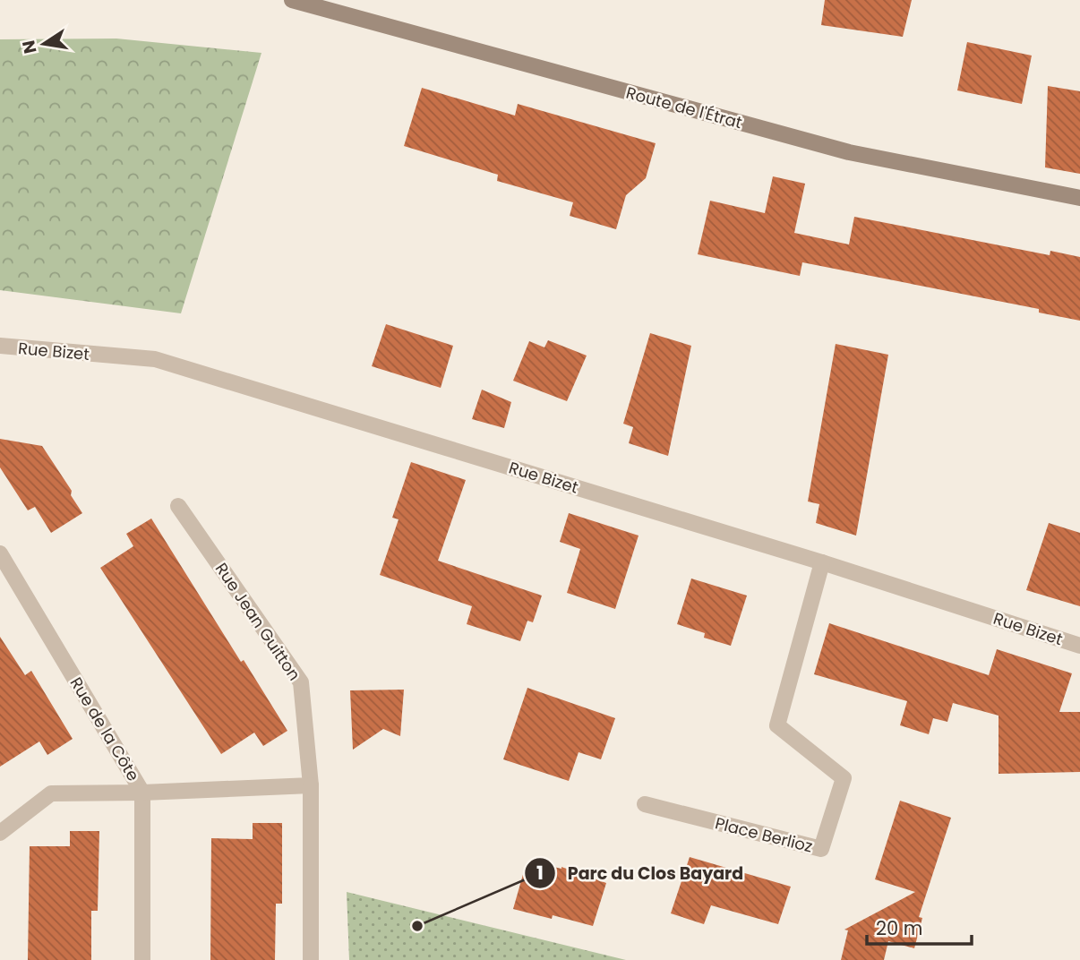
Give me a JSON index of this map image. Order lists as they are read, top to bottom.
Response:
{
  "streets": {
    "main road": ["Route de l'Étrat"],
    "street": [
      "Rue Bizet",
      "Rue Jean Guitton",
      "Rue de la Côte",
      "Place Berlioz"
    ]
  },
  "crossings": [
    ["Rue Bizet", "Place Berlioz"]
  ],
  "places": ["Parc du Clos Bayard"],
  "scale_bar": "20 m",
  "north": "left"
}
